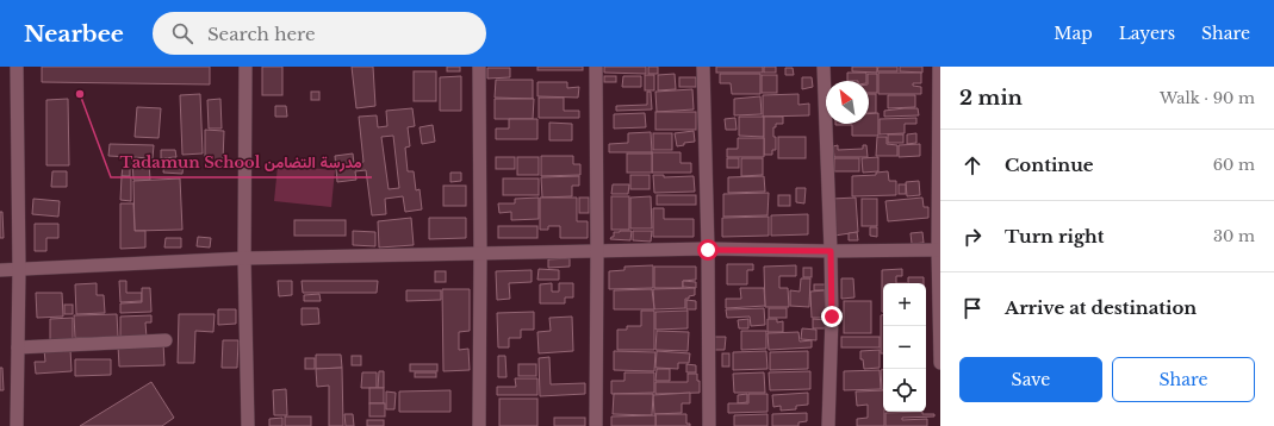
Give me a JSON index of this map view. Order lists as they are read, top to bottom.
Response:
{
  "places": ["Tadamun School مدرسة التضامن"],
  "north": "top left",
  "page": {
    "header": "Nearbee",
    "search": "Search here",
    "nav": ["Map", "Layers", "Share"],
    "heading": ["2 min", "Walk · 90 m"],
    "list": [
      ["Continue", "60 m"],
      ["Turn right", "30 m"],
      "Arrive at destination"
    ],
    "map_buttons": ["+", "−"],
    "buttons": ["Save", "Share"]
  }
}
